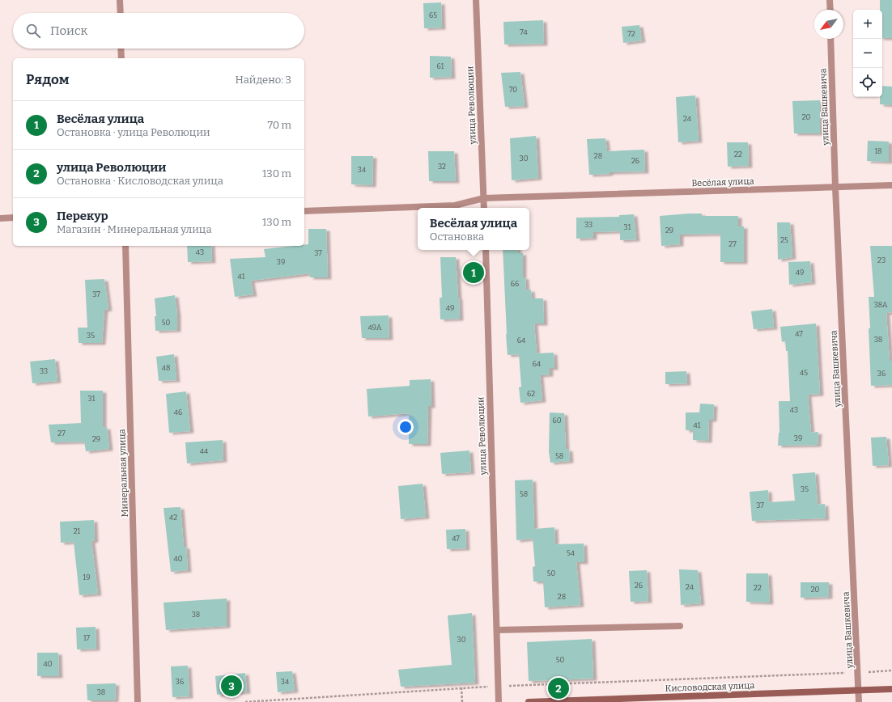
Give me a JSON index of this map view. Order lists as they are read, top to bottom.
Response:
{
  "streets": {
    "main road": ["Кисловодская улица"],
    "street": [
      "улица Революции",
      "улица Вашкевича",
      "Весёлая улица",
      "Минеральная улица"
    ]
  },
  "crossings": [
    ["улица Революции", "Весёлая улица"],
    ["улица Вашкевича", "Весёлая улица"],
    ["улица Вашкевича", "Кисловодская улица"]
  ],
  "house_numbers": [
    "65",
    "74",
    "72",
    "61",
    "70",
    "20",
    "24",
    "18",
    "22",
    "28",
    "30",
    "26",
    "32",
    "34",
    "33",
    "31",
    "29",
    "25",
    "27",
    "43",
    "37",
    "23",
    "39",
    "49",
    "41",
    "66",
    "37",
    "38А",
    "49",
    "50",
    "49А",
    "47",
    "35",
    "38",
    "64",
    "64",
    "48",
    "33",
    "45",
    "36",
    "62",
    "31",
    "43",
    "46",
    "60",
    "41",
    "27",
    "39",
    "29",
    "44",
    "58",
    "35",
    "58",
    "37",
    "42",
    "21",
    "47",
    "54",
    "40",
    "50",
    "19",
    "26",
    "24",
    "22",
    "20",
    "28",
    "38",
    "17",
    "30",
    "50",
    "40",
    "36",
    "34",
    "38"
  ],
  "north": "bottom left",
  "page": {
    "map_buttons": ["+", "−"],
    "search": "Поиск",
    "heading": ["Рядом", "Найдено: 3"],
    "list": [
      {
        "mark": "1",
        "name": "Весёлая улица",
        "note": "Остановка · улица Революции",
        "value": "70 m"
      },
      {
        "mark": "2",
        "name": "улица Революции",
        "note": "Остановка · Кисловодская улица",
        "value": "130 m"
      },
      {
        "mark": "3",
        "name": "Перекур",
        "note": "Магазин · Минеральная улица",
        "value": "130 m"
      }
    ],
    "popup": ["Весёлая улица", "Остановка"],
    "pins": ["1", "3", "2"]
  }
}
